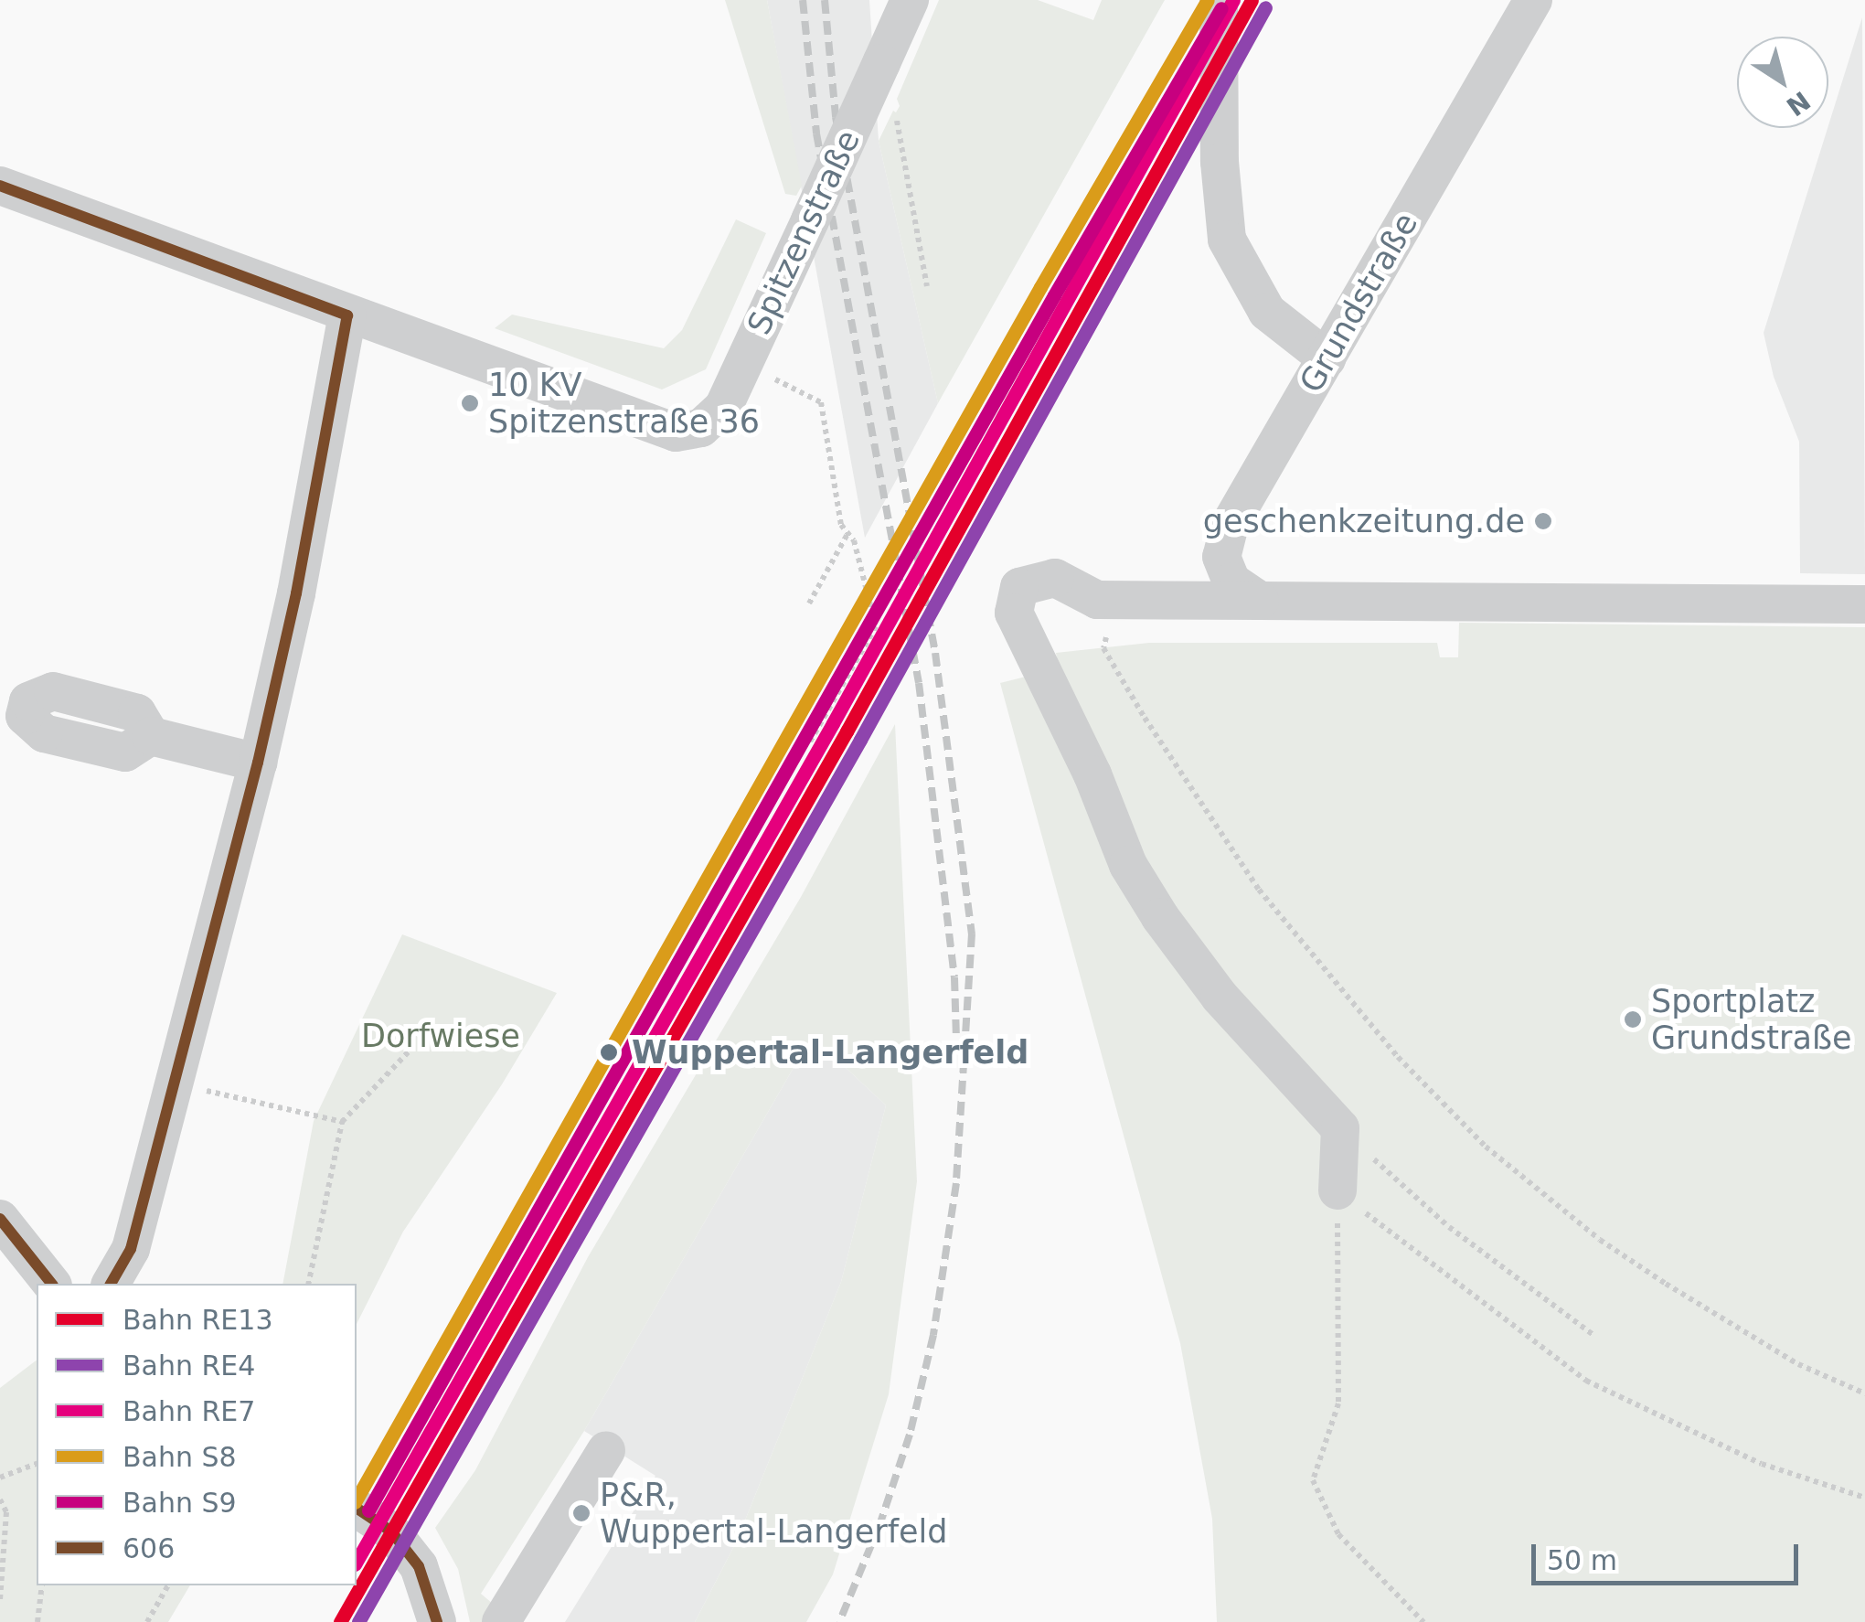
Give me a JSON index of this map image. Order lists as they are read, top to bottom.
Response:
{
  "streets": {
    "street": ["Spitzenstraße", "Grundstraße"]
  },
  "parks": ["Dorfwiese"],
  "places": [
    "10 KV Spitzenstraße 36",
    "geschenkzeitung.de",
    "Sportplatz Grundstraße",
    "Wuppertal-Langerfeld",
    "P&R, Wuppertal-Langerfeld"
  ],
  "lines": [
    "rail line RE13",
    "rail line RE7",
    "rail line S8",
    "rail line RE4",
    "rail line S9",
    "transit line 606"
  ],
  "legend": [
    "Bahn RE13",
    "Bahn RE4",
    "Bahn RE7",
    "Bahn S8",
    "Bahn S9",
    "606"
  ],
  "scale_bar": "50 m",
  "north": "bottom right"
}
